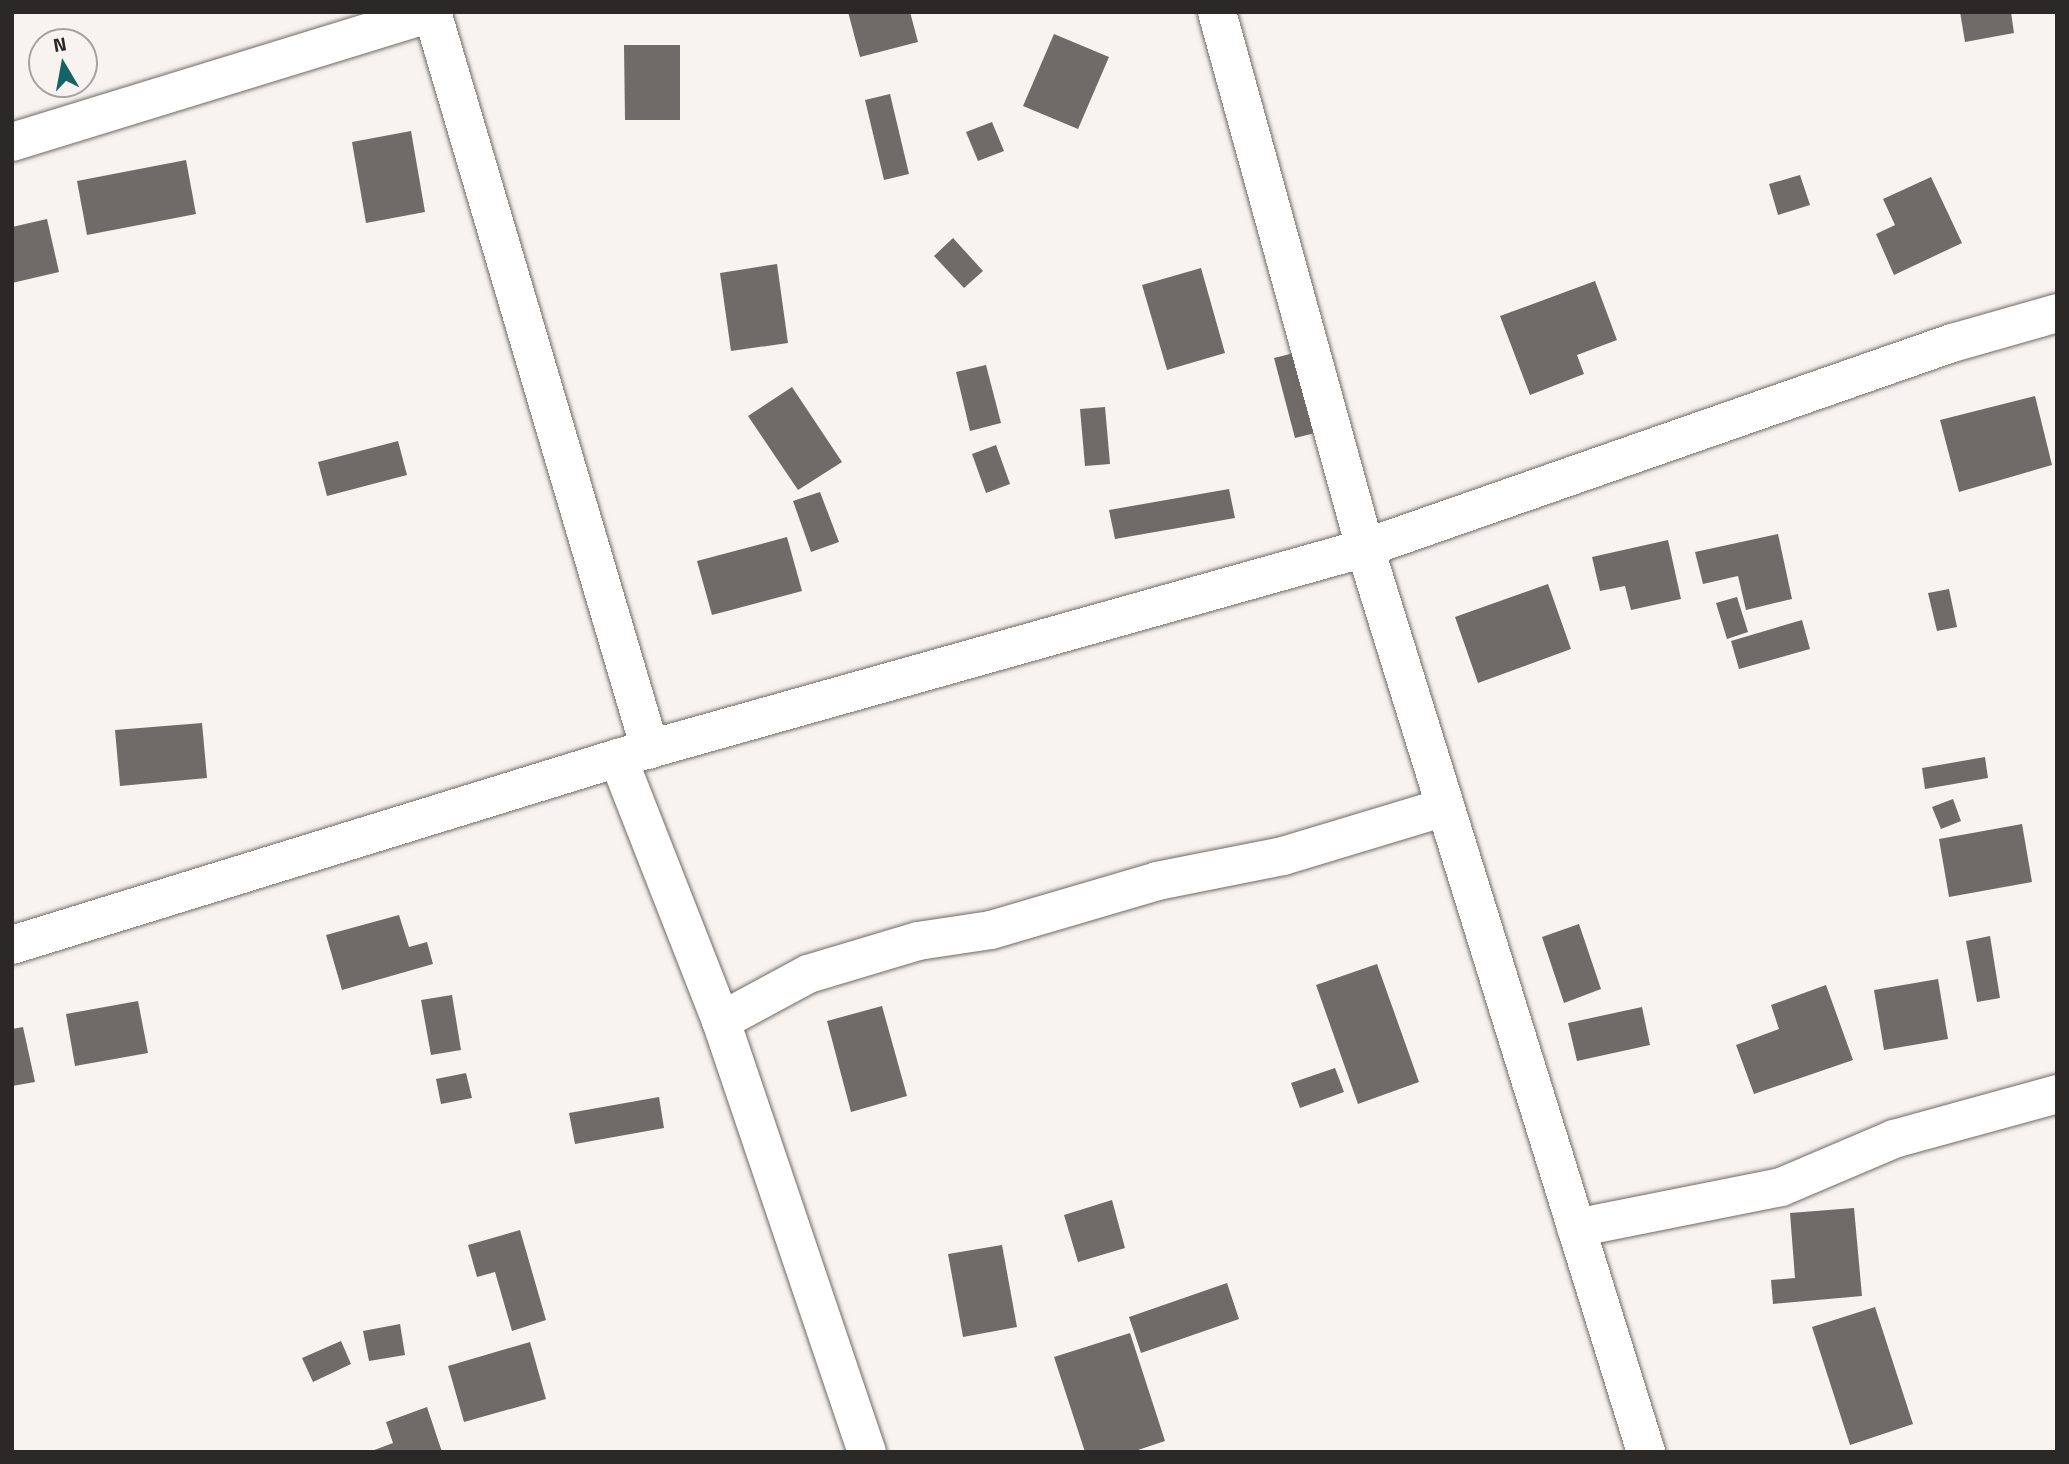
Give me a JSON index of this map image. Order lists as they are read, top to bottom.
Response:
{
  "north": "top"
}
